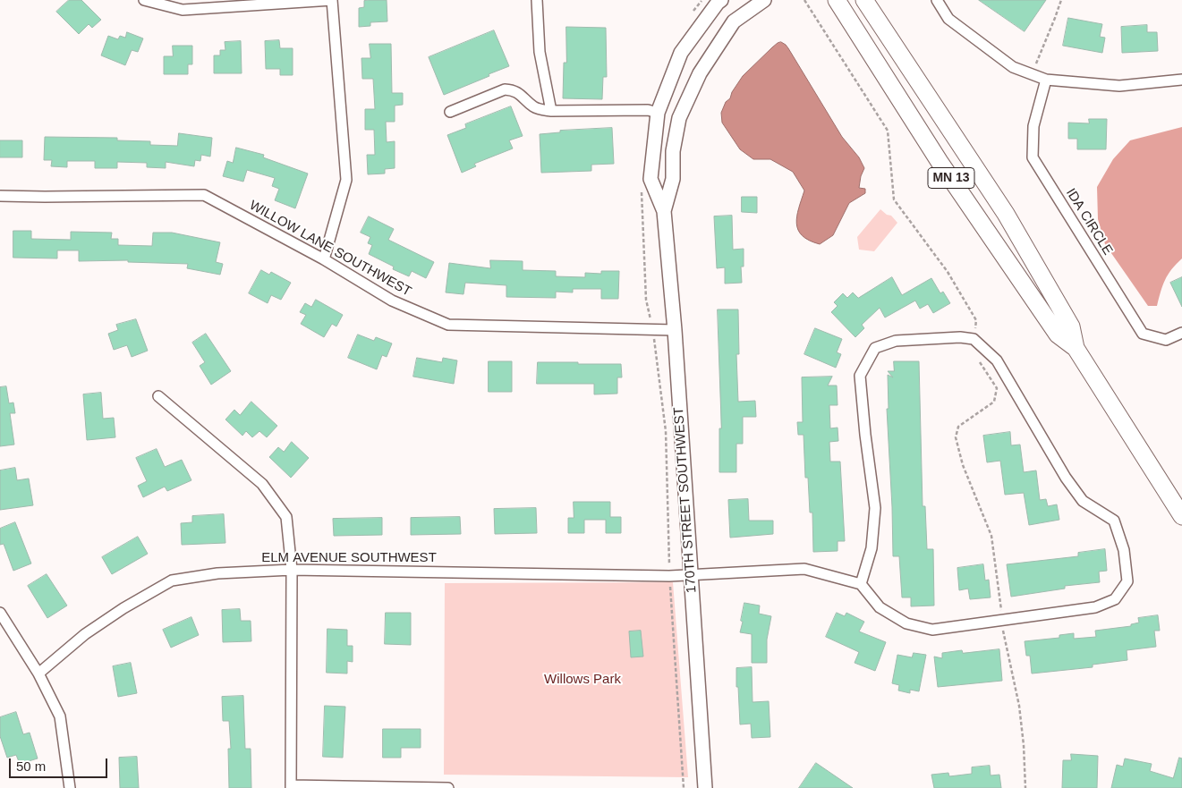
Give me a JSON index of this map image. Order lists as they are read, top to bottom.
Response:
{
  "streets": {
    "main road": ["MN 13"],
    "street": [
      "IDA CIRCLE",
      "WILLOW LANE SOUTHWEST",
      "170TH STREET SOUTHWEST",
      "ELM AVENUE SOUTHWEST"
    ]
  },
  "crossings": [
    ["WILLOW LANE SOUTHWEST", "170TH STREET SOUTHWEST"],
    ["170TH STREET SOUTHWEST", "ELM AVENUE SOUTHWEST"]
  ],
  "parks": ["Willows Park"],
  "scale_bar": "50 m"
}
